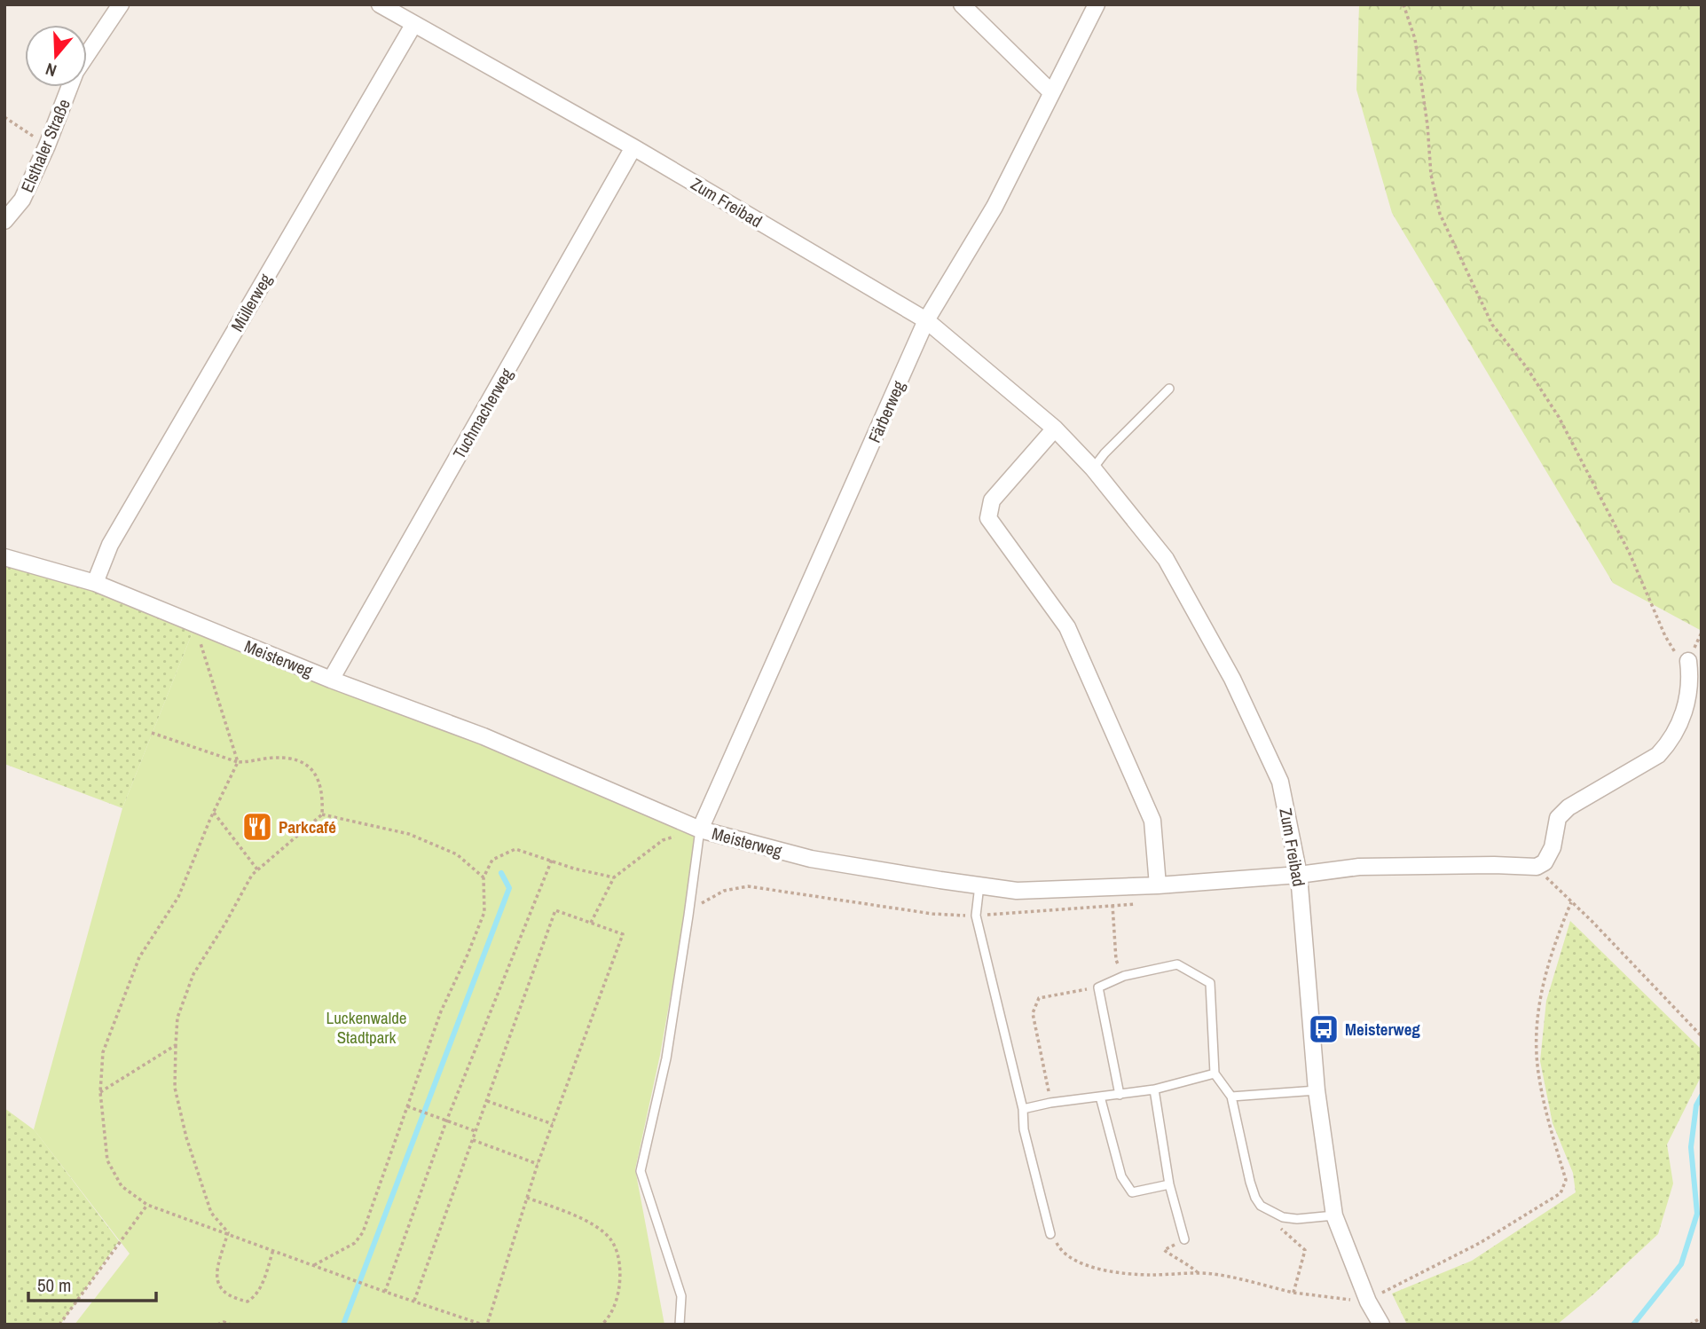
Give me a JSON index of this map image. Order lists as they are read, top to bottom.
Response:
{
  "streets": {
    "street": [
      "Elsthaler Straße",
      "Zum Freibad",
      "Müllerweg",
      "Färberweg",
      "Tuchmacherweg",
      "Meisterweg"
    ]
  },
  "crossings": [
    ["Zum Freibad", "Müllerweg"],
    ["Zum Freibad", "Färberweg"],
    ["Zum Freibad", "Tuchmacherweg"],
    ["Zum Freibad", "Meisterweg"],
    ["Müllerweg", "Meisterweg"],
    ["Färberweg", "Meisterweg"],
    ["Tuchmacherweg", "Meisterweg"]
  ],
  "parks": ["Luckenwalde Stadtpark"],
  "places": {
    "restaurant": ["Parkcafé"],
    "bus stop": ["Meisterweg"]
  },
  "scale_bar": "50 m",
  "north": "bottom"
}
